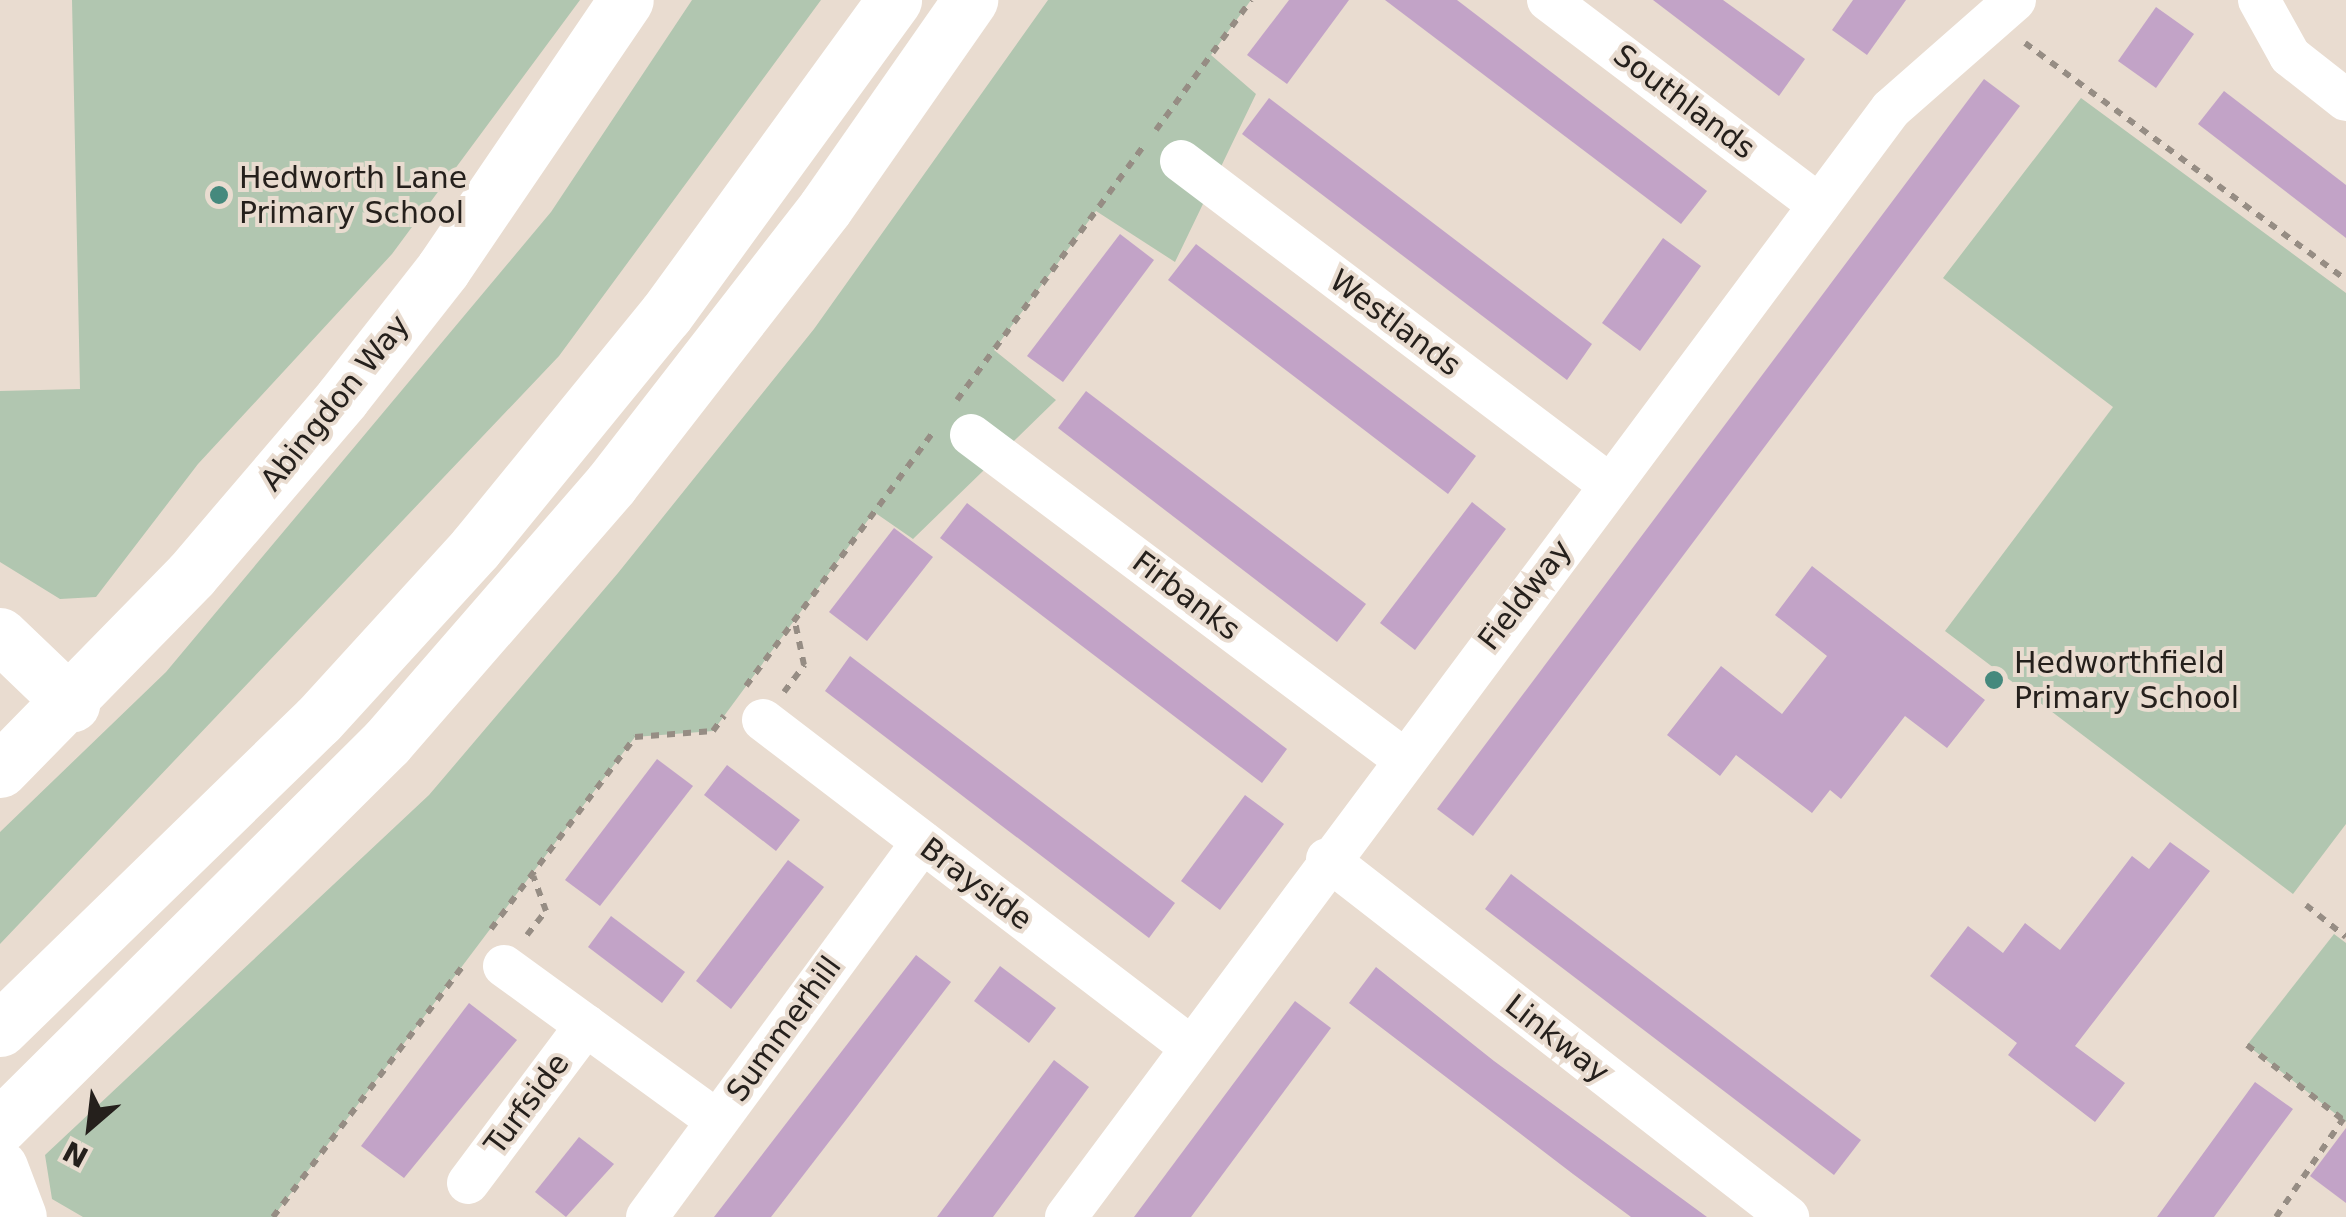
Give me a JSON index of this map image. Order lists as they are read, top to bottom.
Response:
{
  "streets": {
    "main road": ["Abingdon Way"],
    "street": [
      "Southlands",
      "Westlands",
      "Fieldway",
      "Firbanks",
      "Brayside",
      "Summerhill",
      "Linkway",
      "Turfside"
    ]
  },
  "crossings": [
    ["Southlands", "Fieldway"],
    ["Westlands", "Fieldway"],
    ["Fieldway", "Firbanks"],
    ["Fieldway", "Brayside"],
    ["Fieldway", "Linkway"],
    ["Brayside", "Summerhill"],
    ["Summerhill", "Turfside"]
  ],
  "places": ["Hedworth Lane Primary School", "Hedworthfield Primary School"],
  "north": "bottom left"
}
